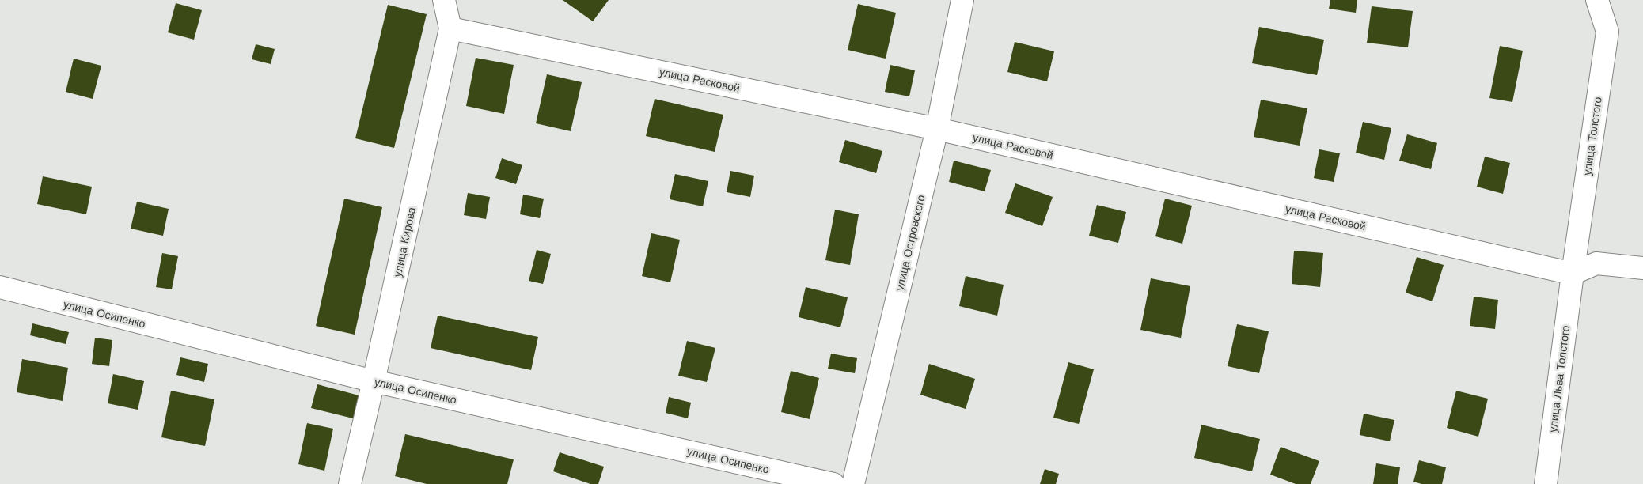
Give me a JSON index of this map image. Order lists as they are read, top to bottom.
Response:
{
  "streets": {
    "street": [
      "улица Расковой",
      "улица Толстого",
      "улица Кирова",
      "улица Островского",
      "улица Осипенко",
      "улица Льва Толстого"
    ]
  },
  "crossings": [
    ["улица Расковой", "улица Толстого"],
    ["улица Расковой", "улица Кирова"],
    ["улица Расковой", "улица Островского"],
    ["улица Расковой", "улица Льва Толстого"],
    ["улица Толстого", "улица Льва Толстого"],
    ["улица Кирова", "улица Осипенко"]
  ]
}
